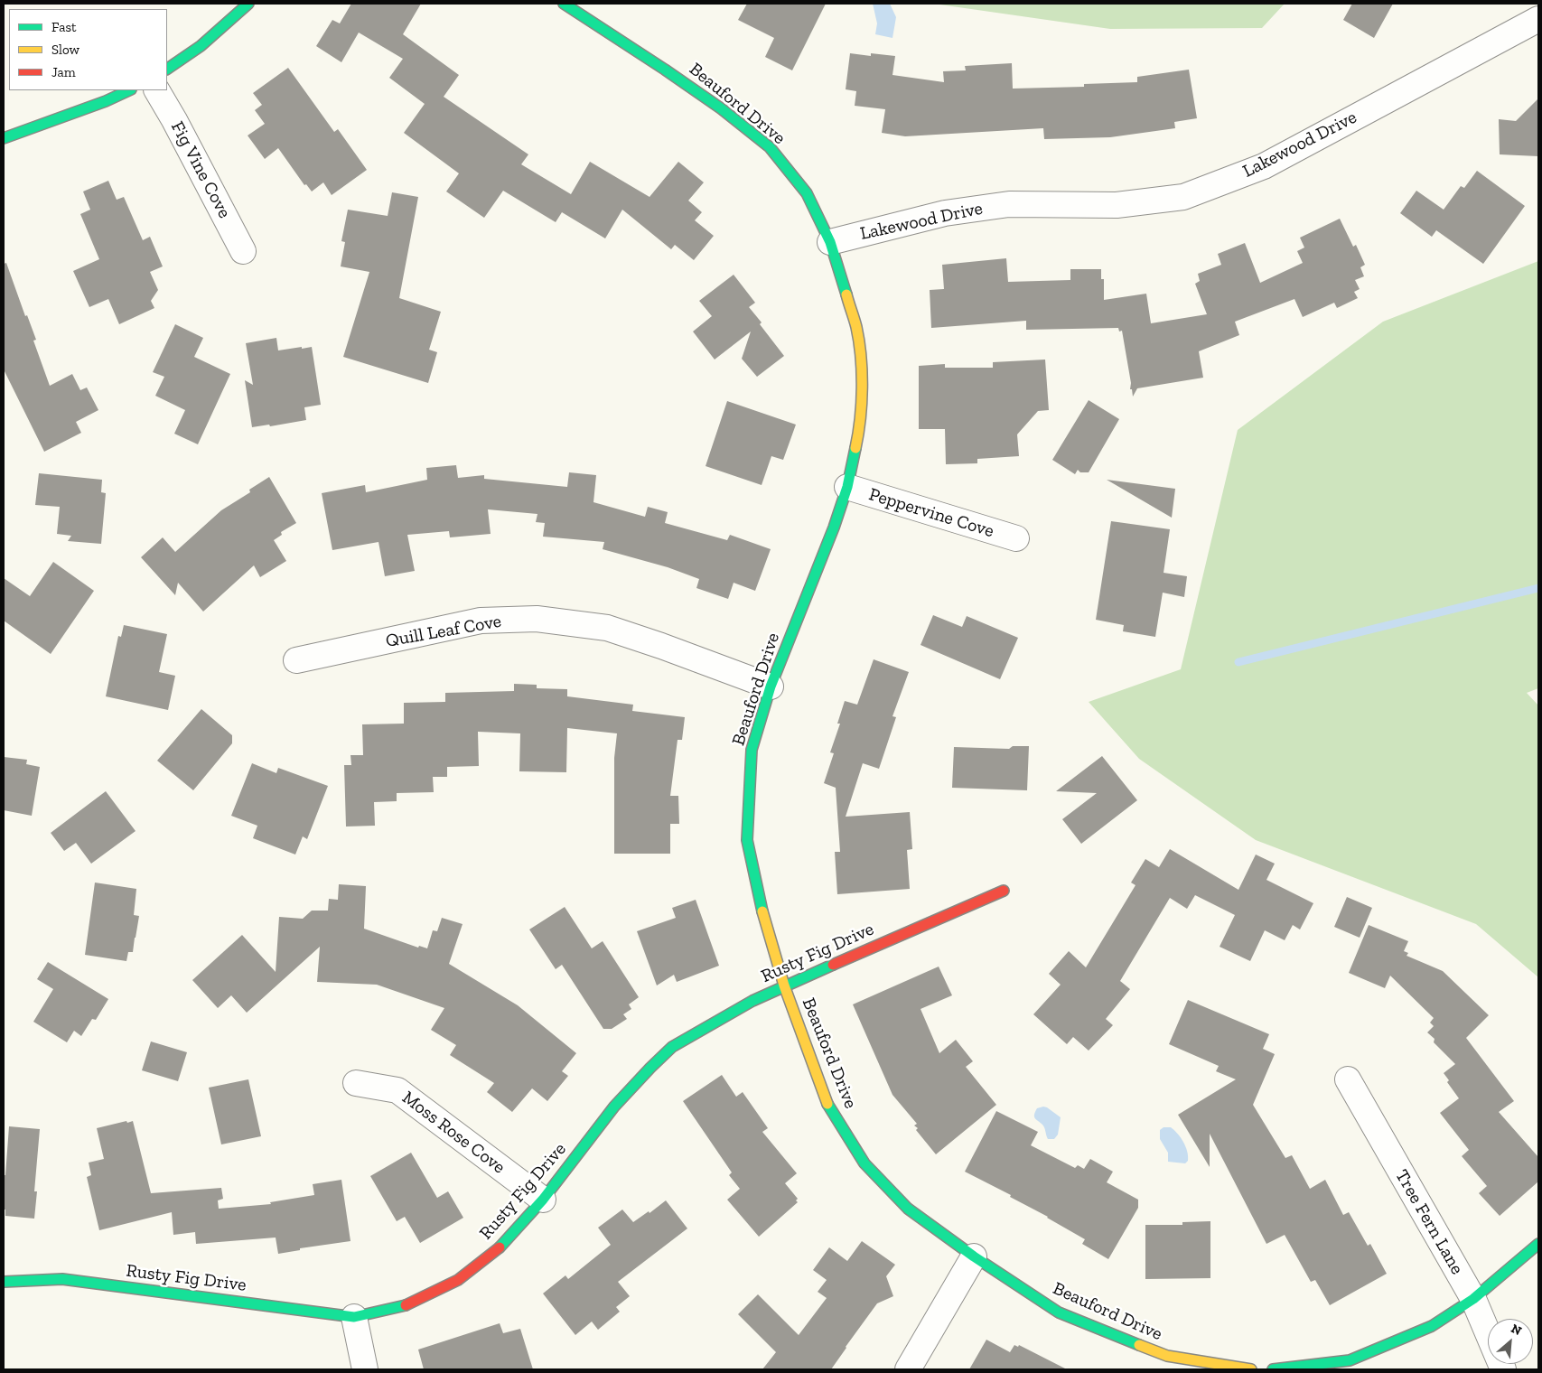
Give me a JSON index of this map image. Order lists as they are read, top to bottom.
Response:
{
  "streets": {
    "street": [
      "Beauford Drive",
      "Lakewood Drive",
      "Fig Vine Cove",
      "Peppervine Cove",
      "Quill Leaf Cove",
      "Rusty Fig Drive",
      "Moss Rose Cove",
      "Tree Fern Lane"
    ]
  },
  "crossings": [
    ["Beauford Drive", "Lakewood Drive"],
    ["Beauford Drive", "Peppervine Cove"],
    ["Beauford Drive", "Quill Leaf Cove"],
    ["Beauford Drive", "Rusty Fig Drive"],
    ["Rusty Fig Drive", "Moss Rose Cove"]
  ],
  "legend": ["Fast", "Slow", "Jam"],
  "north": "top right"
}
